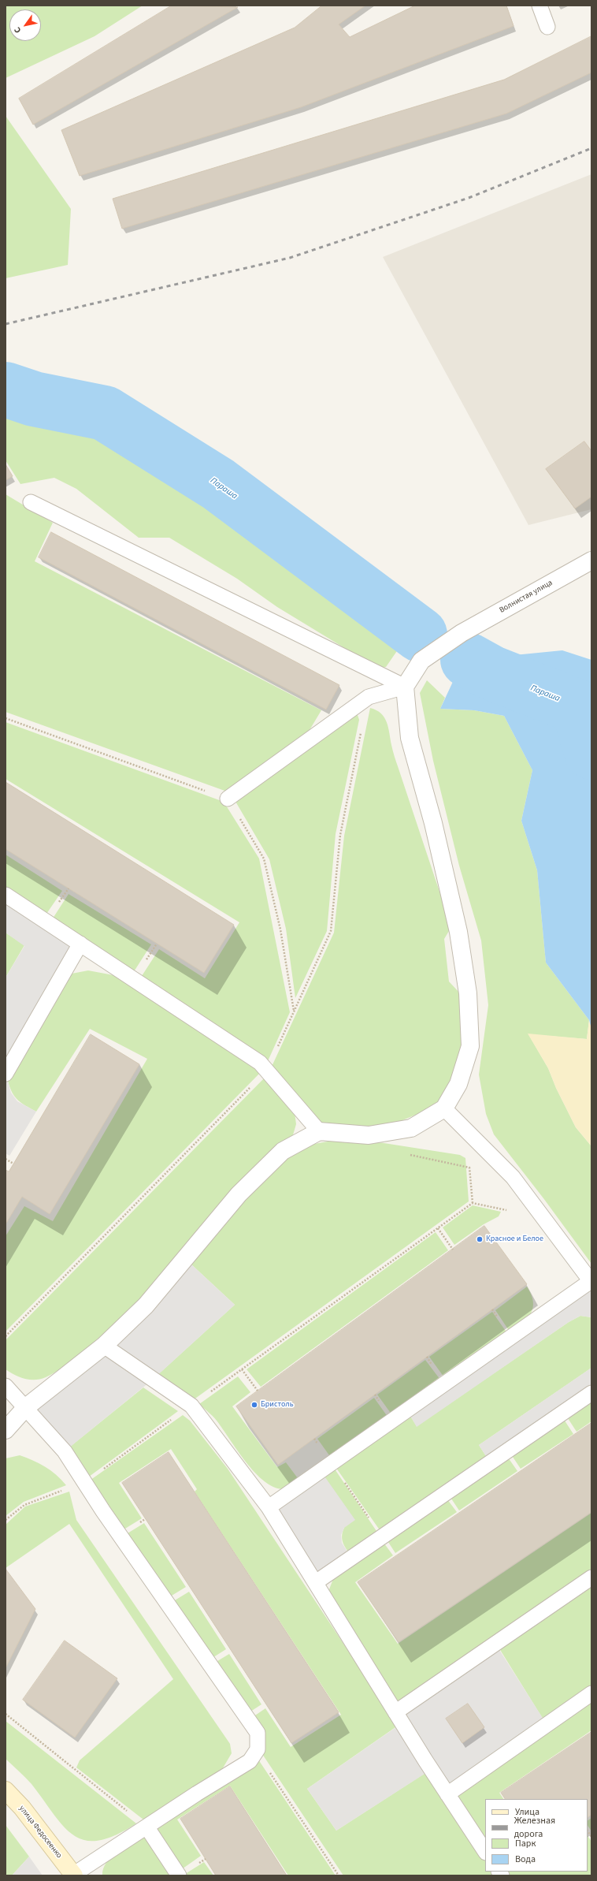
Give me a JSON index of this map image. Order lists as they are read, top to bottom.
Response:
{
  "streets": {
    "main road": ["улица Федосеенко"],
    "street": ["Волнистая улица"]
  },
  "water": ["Параша"],
  "places": ["Красное и Белое", "Бристоль"],
  "legend": [
    "Улица",
    "Железная дорога",
    "Парк",
    "Вода"
  ],
  "north": "bottom left"
}
